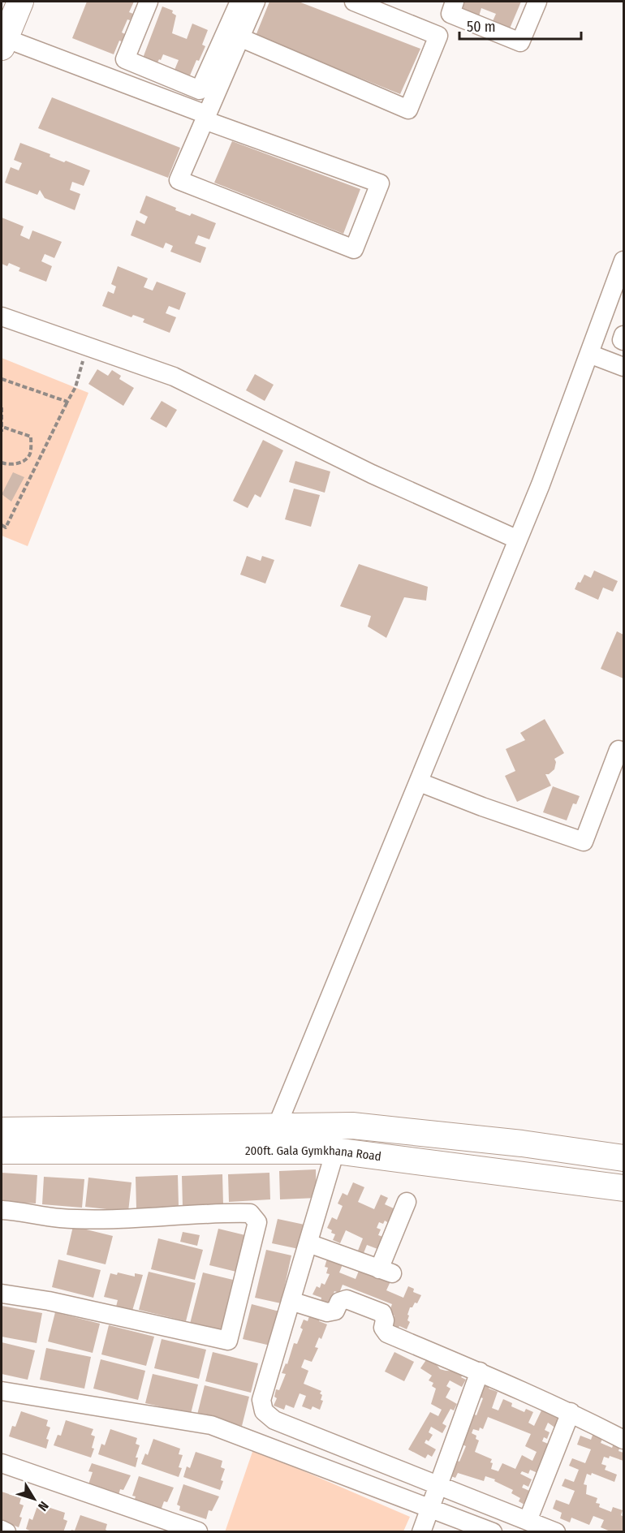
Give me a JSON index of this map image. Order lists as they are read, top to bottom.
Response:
{
  "streets": {
    "street": ["200ft. Gala Gymkhana Road"]
  },
  "scale_bar": "50 m",
  "north": "bottom right"
}
